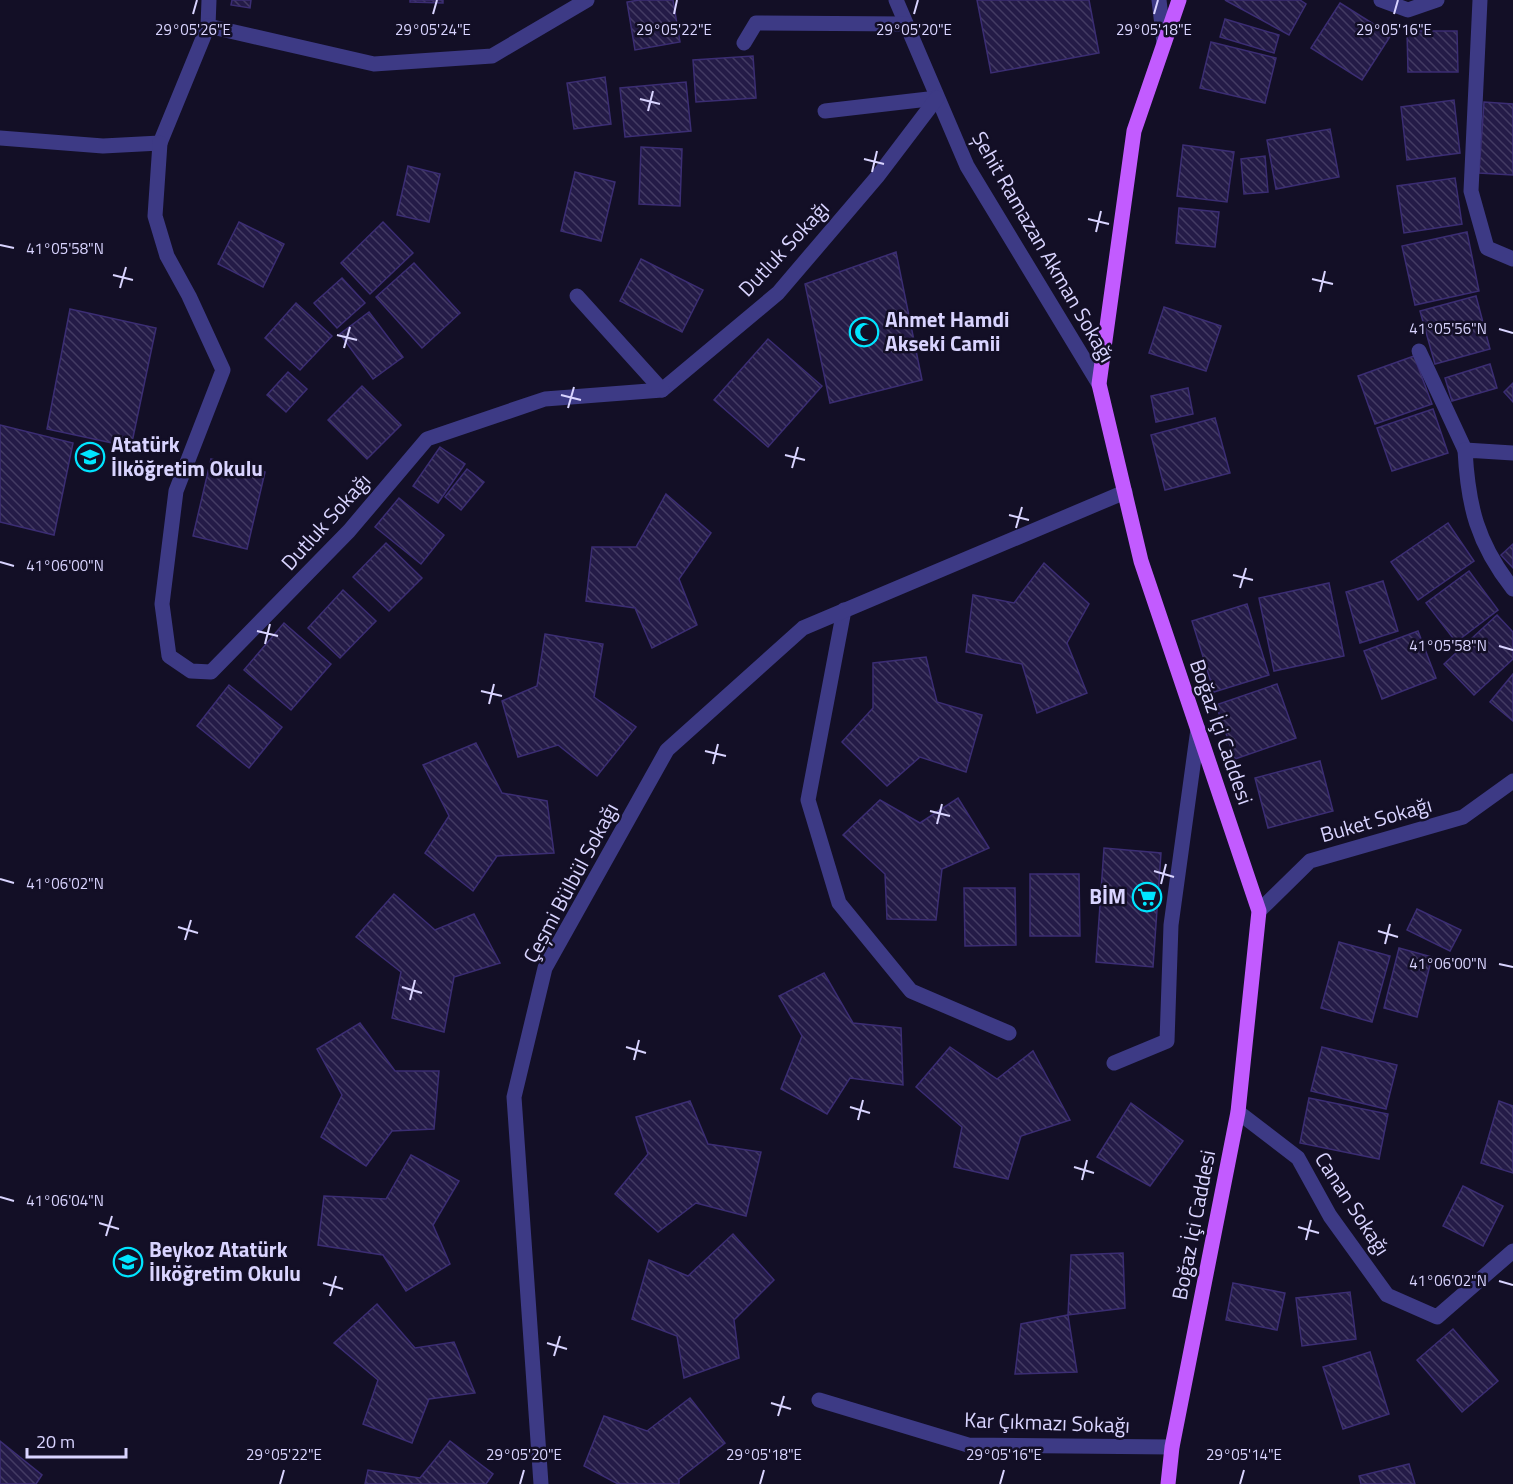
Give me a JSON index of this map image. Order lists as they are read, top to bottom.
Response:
{
  "streets": {
    "main road": ["Boğaz İçi Caddesi"],
    "street": [
      "Şehit Ramazan Akman Sokağı",
      "Dutluk Sokağı",
      "Buket Sokağı",
      "Çeşmi Bülbül Sokağı",
      "Canan Sokağı",
      "Kar Çıkmazı Sokağı"
    ]
  },
  "crossings": [
    ["Şehit Ramazan Akman Sokağı", "Dutluk Sokağı"],
    ["Şehit Ramazan Akman Sokağı", "Boğaz İçi Caddesi"],
    ["Boğaz İçi Caddesi", "Buket Sokağı"],
    ["Boğaz İçi Caddesi", "Çeşmi Bülbül Sokağı"],
    ["Boğaz İçi Caddesi", "Canan Sokağı"],
    ["Boğaz İçi Caddesi", "Kar Çıkmazı Sokağı"]
  ],
  "places": {
    "mosque": ["Ahmet Hamdi Akseki Camii"],
    "school or university": ["Atatürk İlköğretim Okulu", "Beykoz Atatürk İlköğretim Okulu"],
    "supermarket": ["BİM"]
  },
  "scale_bar": "20 m",
  "coordinates": [
    "29°05'26\"E",
    "29°05'24\"E",
    "29°05'22\"E",
    "29°05'20\"E",
    "29°05'18\"E",
    "29°05'16\"E",
    "41°05'58\"N",
    "41°05'56\"N",
    "41°06'00\"N",
    "41°06'02\"N",
    "41°06'04\"N",
    "29°05'14\"E"
  ]
}
